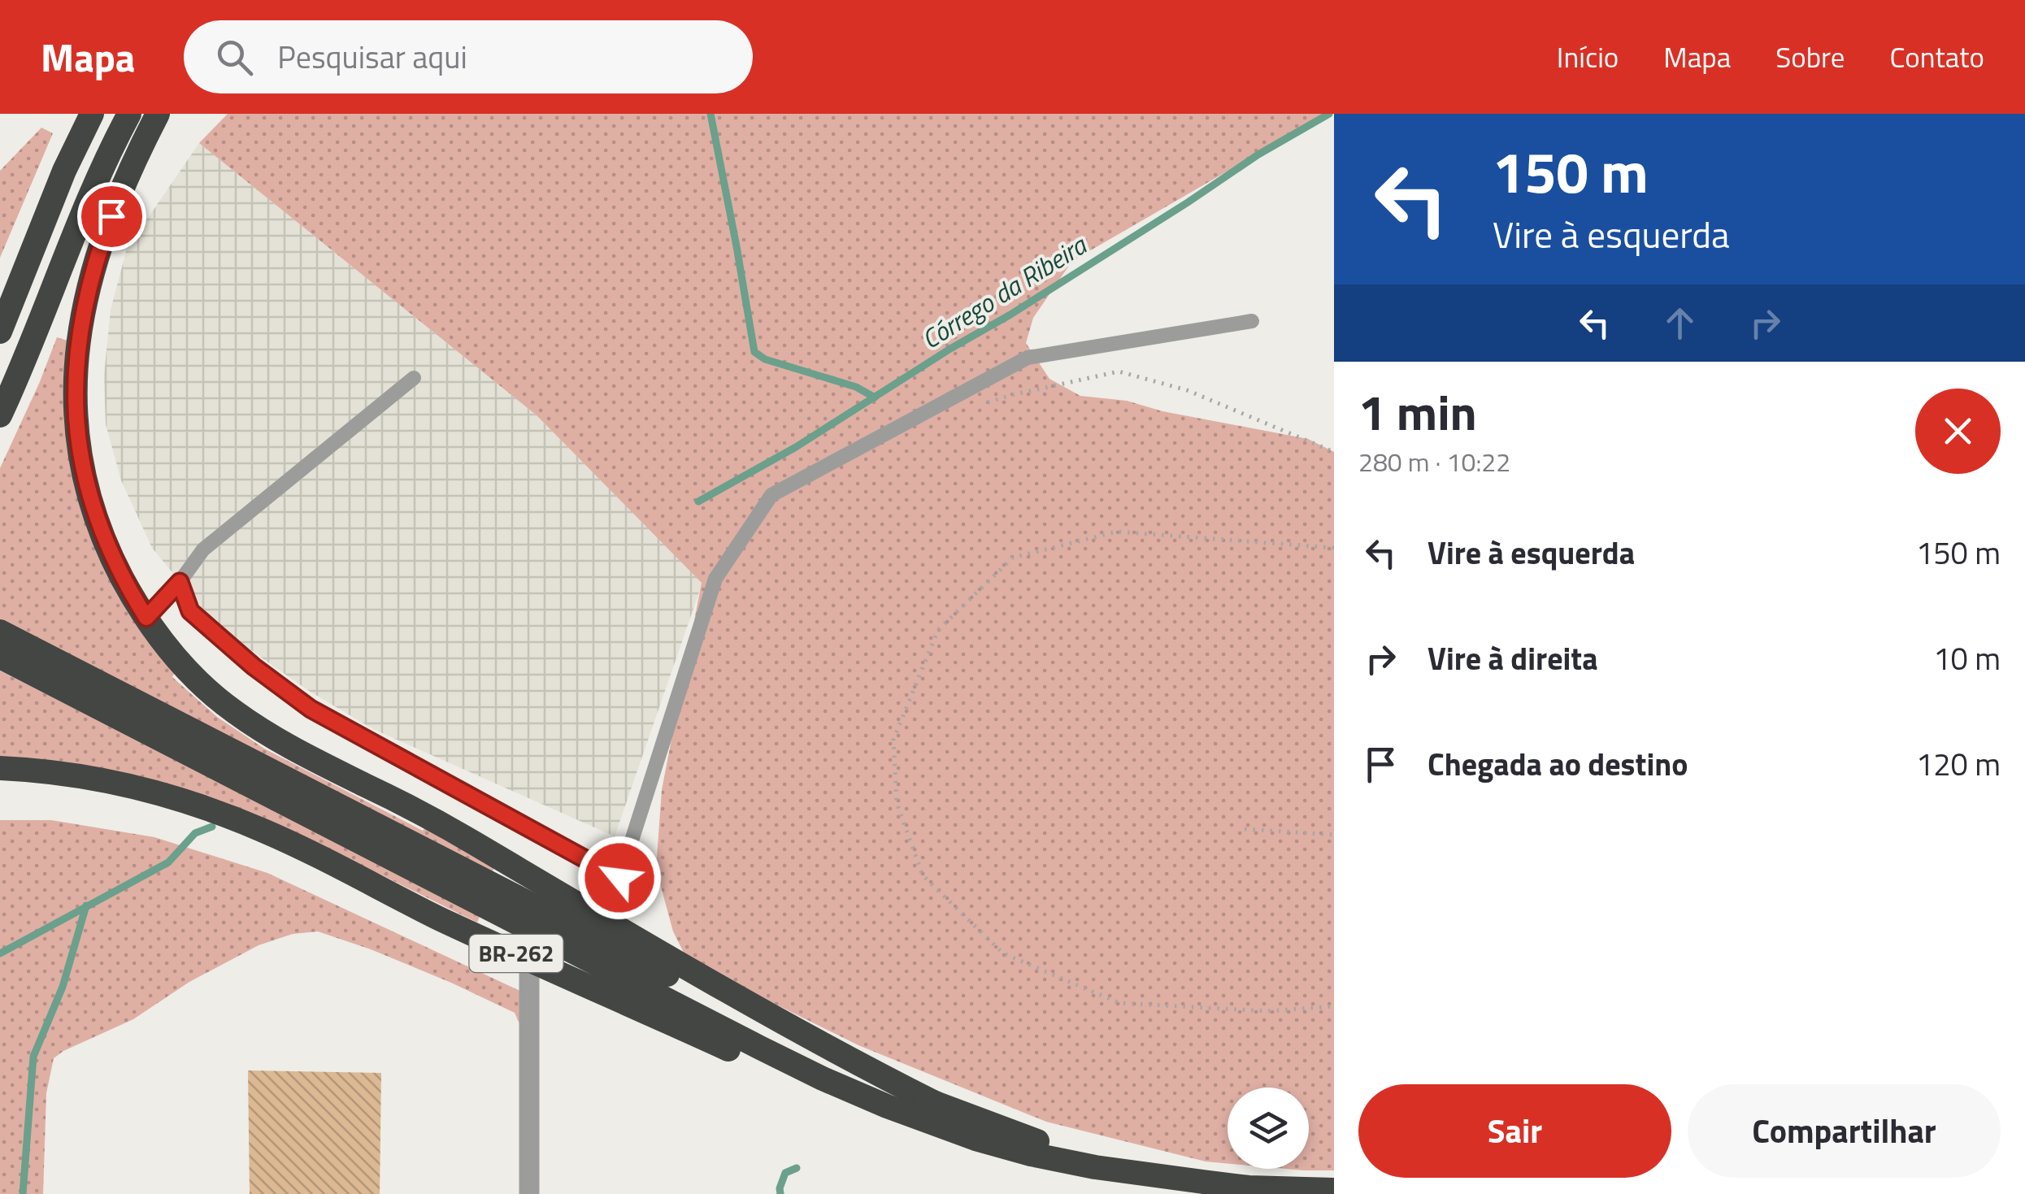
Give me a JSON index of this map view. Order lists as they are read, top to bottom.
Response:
{
  "streets": {
    "highway": ["BR-262"]
  },
  "water": ["Córrego da Ribeira"],
  "page": {
    "header": "Mapa",
    "search": "Pesquisar aqui",
    "nav": [
      "Início",
      "Mapa",
      "Sobre",
      "Contato"
    ],
    "turn": ["150 m", "Vire à esquerda"],
    "heading": ["1 min", "280 m · 10:22"],
    "list": [
      {
        "name": "Vire à esquerda",
        "value": "150 m"
      },
      {
        "name": "Vire à direita",
        "value": "10 m"
      },
      {
        "name": "Chegada ao destino",
        "value": "120 m"
      }
    ],
    "buttons": ["Sair", "Compartilhar"]
  }
}
